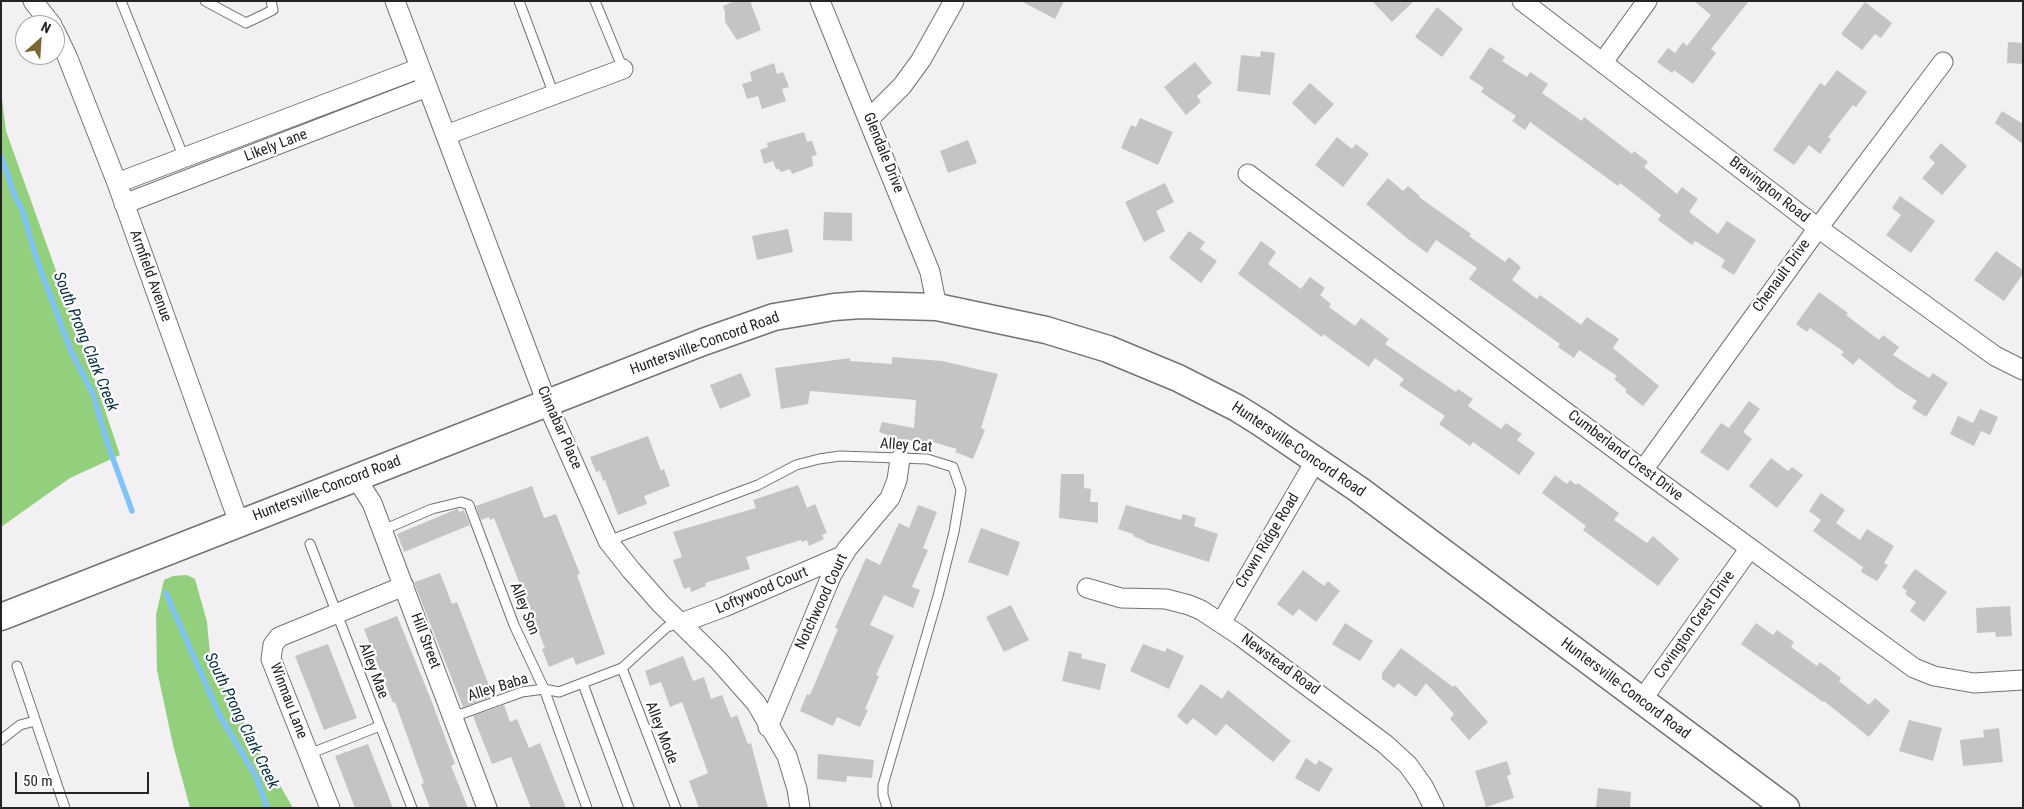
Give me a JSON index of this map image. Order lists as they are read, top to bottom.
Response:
{
  "streets": {
    "main road": ["Huntersville-Concord Road"],
    "street": [
      "Likely Lane",
      "Glendale Drive",
      "Bravington Road",
      "Armfield Avenue",
      "Chenault Drive",
      "Cinnabar Place",
      "Cumberland Crest Drive",
      "Crown Ridge Road",
      "Loftywood Court",
      "Notchwood Court",
      "Covington Crest Drive",
      "Hill Street",
      "Newstead Road",
      "Winmau Lane"
    ],
    "lane": [
      "Alley Cat",
      "Alley Son",
      "Alley Mae",
      "Alley Baba",
      "Alley Mode"
    ]
  },
  "crossings": [
    ["Likely Lane", "Armfield Avenue"],
    ["Likely Lane", "Cinnabar Place"],
    ["Glendale Drive", "Huntersville-Concord Road"],
    ["Bravington Road", "Chenault Drive"],
    ["Armfield Avenue", "Huntersville-Concord Road"],
    ["Chenault Drive", "Cumberland Crest Drive"],
    ["Huntersville-Concord Road", "Cinnabar Place"],
    ["Huntersville-Concord Road", "Crown Ridge Road"],
    ["Huntersville-Concord Road", "Covington Crest Drive"],
    ["Huntersville-Concord Road", "Hill Street"],
    ["Cinnabar Place", "Alley Cat"],
    ["Cinnabar Place", "Loftywood Court"],
    ["Cinnabar Place", "Notchwood Court"],
    ["Cinnabar Place", "Alley Baba"],
    ["Alley Cat", "Notchwood Court"],
    ["Cumberland Crest Drive", "Covington Crest Drive"],
    ["Crown Ridge Road", "Newstead Road"],
    ["Loftywood Court", "Notchwood Court"],
    ["Loftywood Court", "Alley Baba"],
    ["Alley Son", "Hill Street"],
    ["Alley Son", "Alley Baba"],
    ["Hill Street", "Alley Baba"],
    ["Hill Street", "Winmau Lane"],
    ["Alley Mae", "Winmau Lane"],
    ["Alley Baba", "Alley Mode"]
  ],
  "water": ["South Prong Clark Creek"],
  "scale_bar": "50 m",
  "north": "top right"
}
